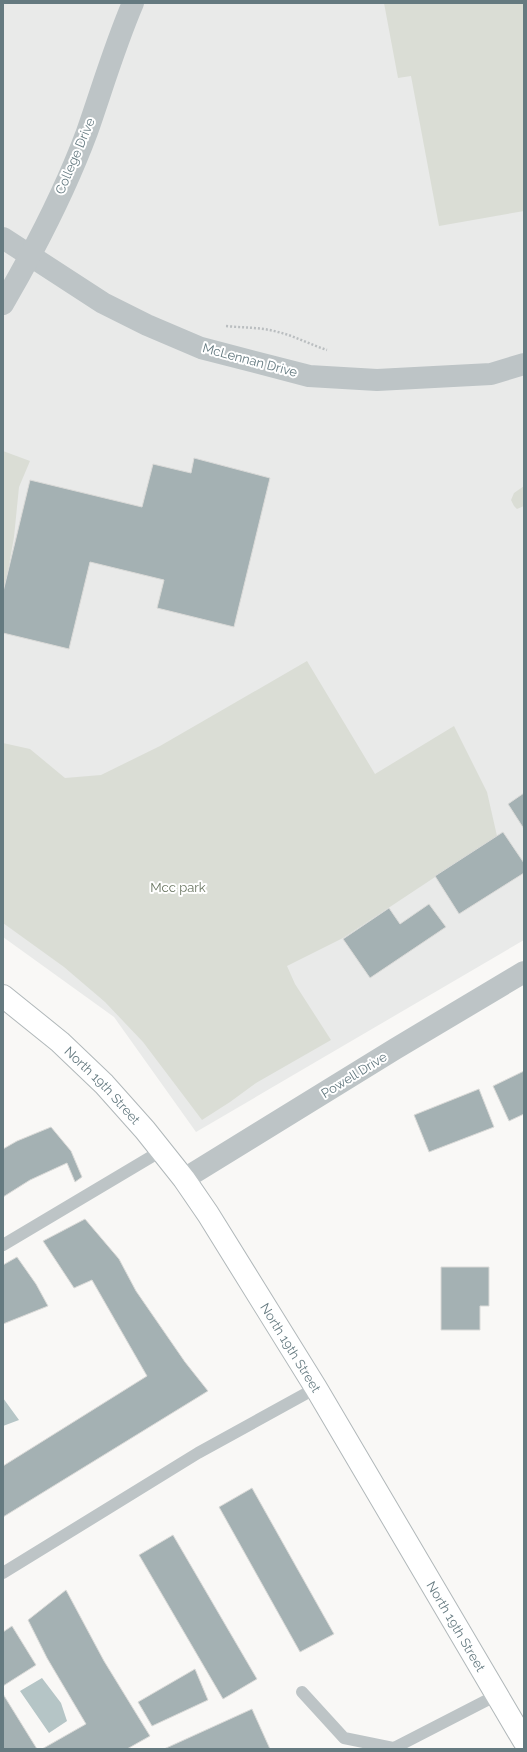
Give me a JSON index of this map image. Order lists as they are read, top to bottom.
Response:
{
  "streets": {
    "main road": ["North 19th Street"],
    "street": ["College Drive", "McLennan Drive", "Powell Drive"]
  },
  "crossings": [
    ["College Drive", "McLennan Drive"],
    ["Powell Drive", "North 19th Street"]
  ],
  "parks": ["Mcc park"]
}
